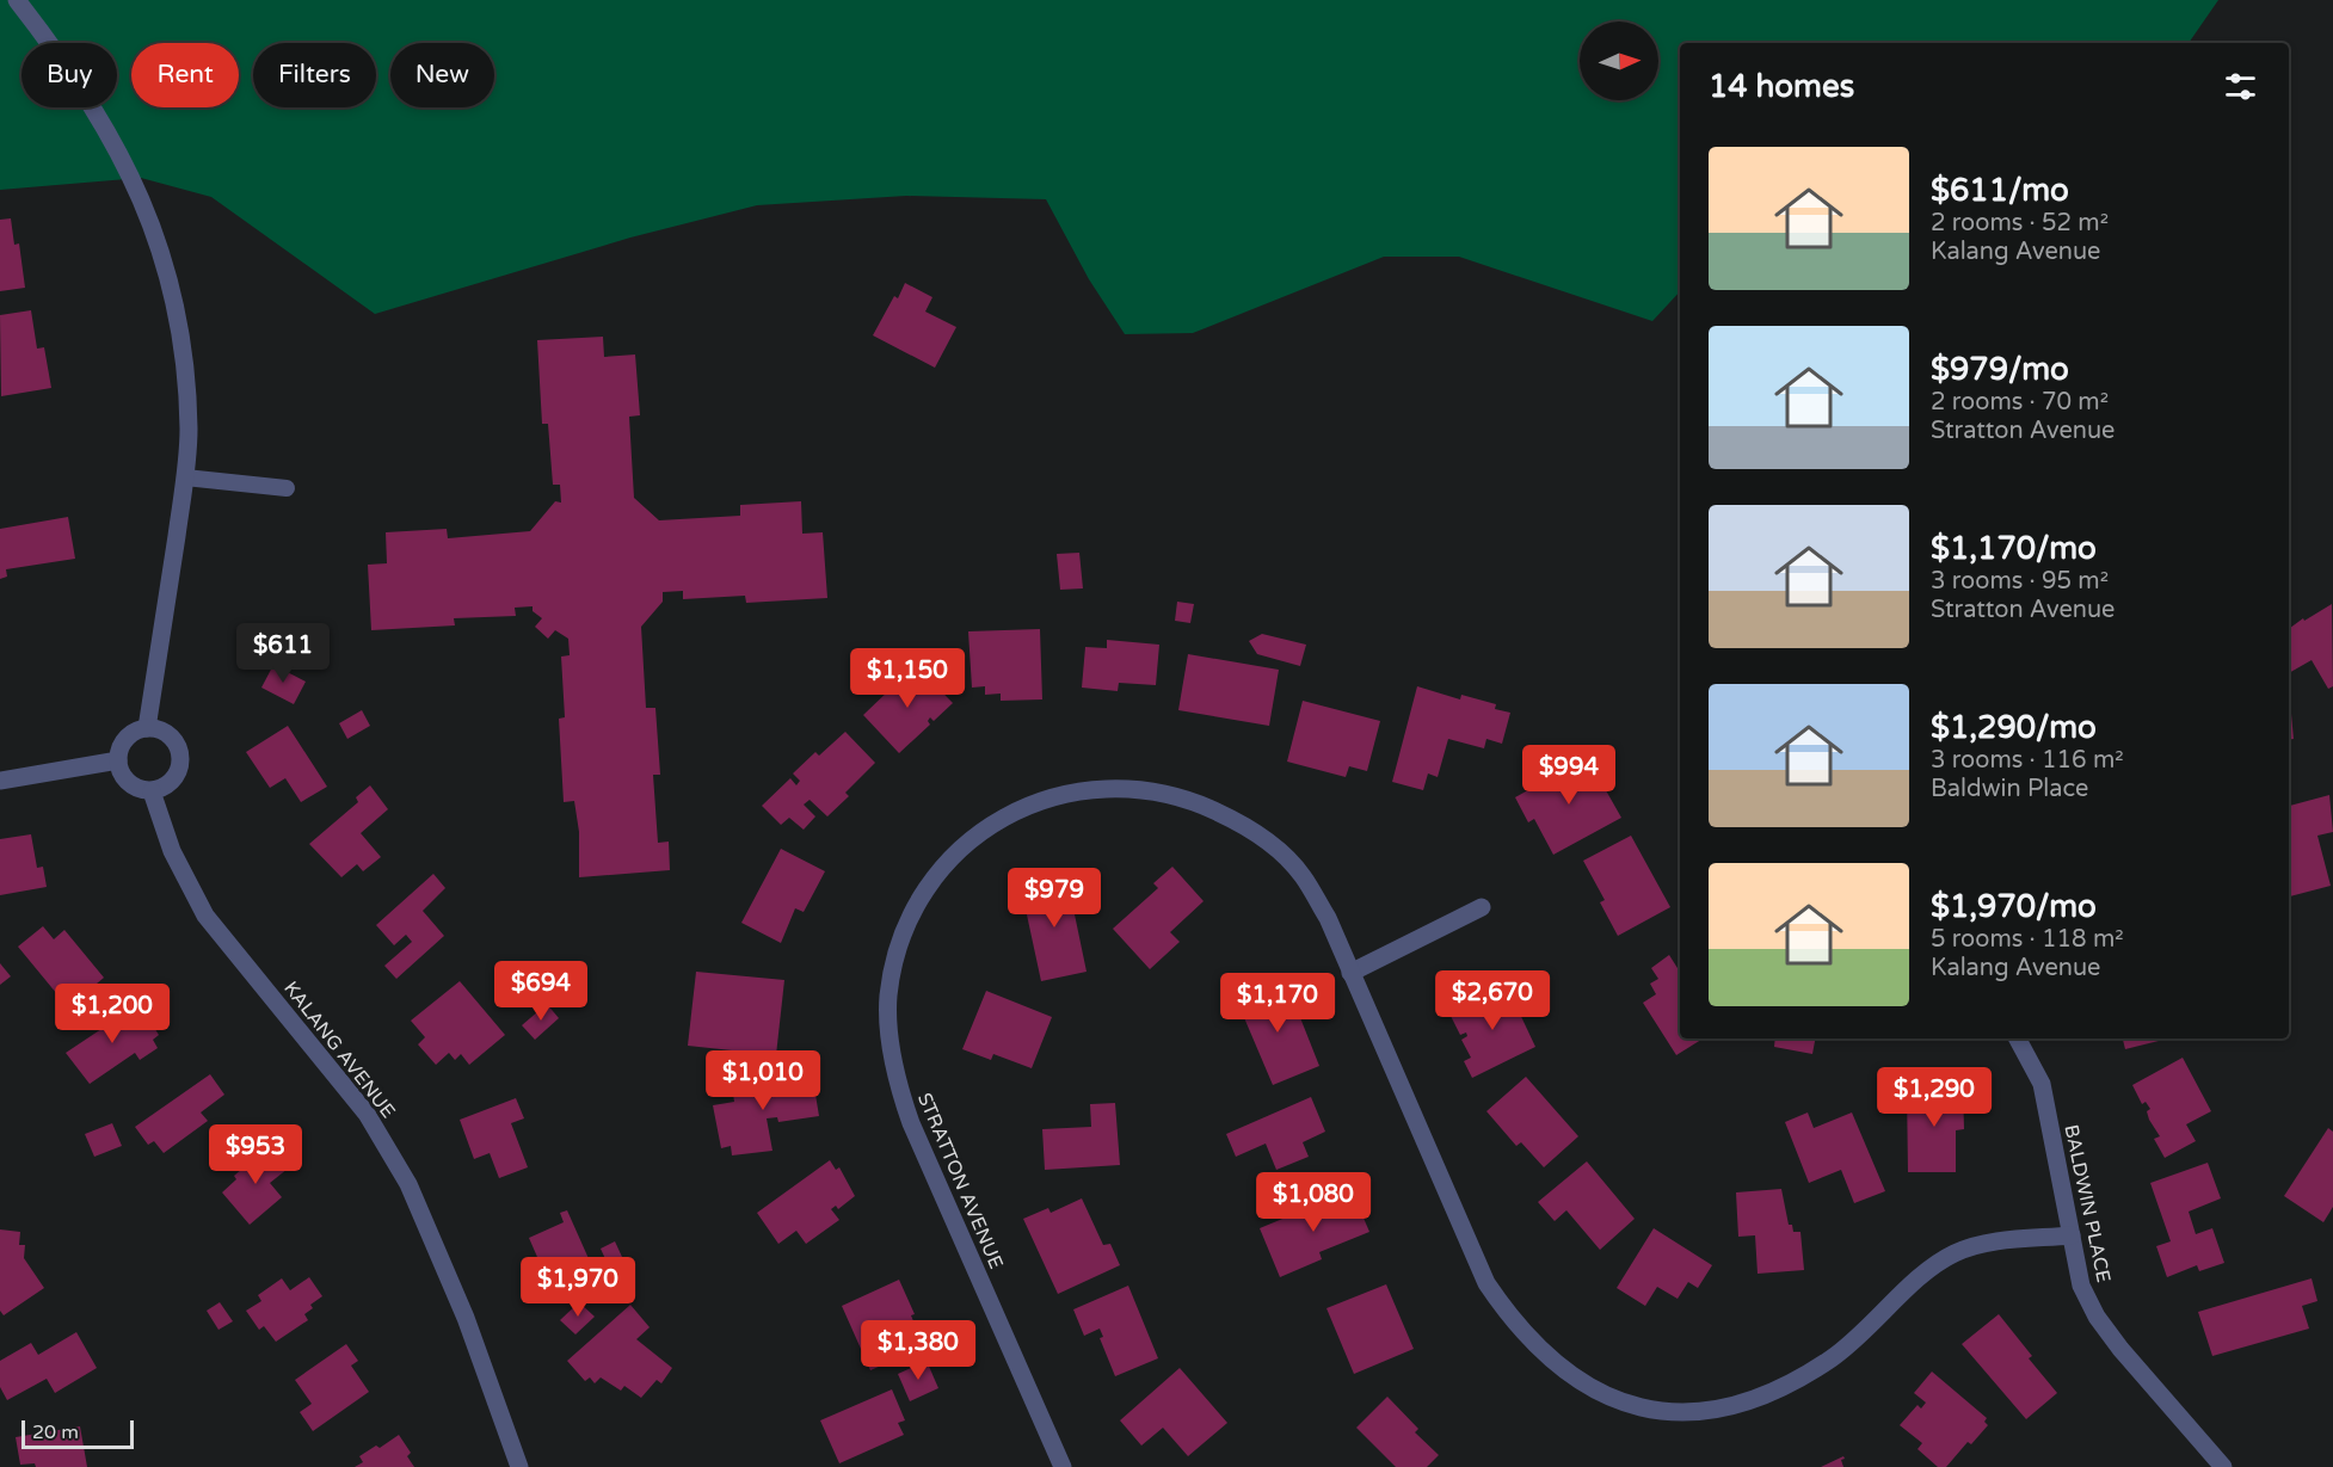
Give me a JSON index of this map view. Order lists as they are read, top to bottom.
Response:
{
  "streets": {
    "street": ["KALANG AVENUE", "STRATTON AVENUE", "BALDWIN PLACE"]
  },
  "crossings": [
    ["STRATTON AVENUE", "BALDWIN PLACE"]
  ],
  "scale_bar": "20 m",
  "north": "right",
  "page": {
    "chip": [
      "Buy",
      "Rent",
      "Filters",
      "New"
    ],
    "heading": "14 homes",
    "list": [
      {
        "name": "$611/mo",
        "note": "2 rooms · 52 m² · Kalang Avenue"
      },
      {
        "name": "$979/mo",
        "note": "2 rooms · 70 m² · Stratton Avenue"
      },
      {
        "name": "$1,170/mo",
        "note": "3 rooms · 95 m² · Stratton Avenue"
      },
      {
        "name": "$1,290/mo",
        "note": "3 rooms · 116 m² · Baldwin Place"
      },
      {
        "name": "$1,970/mo",
        "note": "5 rooms · 118 m² · Kalang Avenue"
      }
    ],
    "price": [
      "$611",
      "$1,150",
      "$994",
      "$979",
      "$694",
      "$2,670",
      "$1,170",
      "$1,200",
      "$1,010",
      "$1,290",
      "$953",
      "$1,080",
      "$1,970",
      "$1,380"
    ],
    "scale": "20 m"
  }
}
